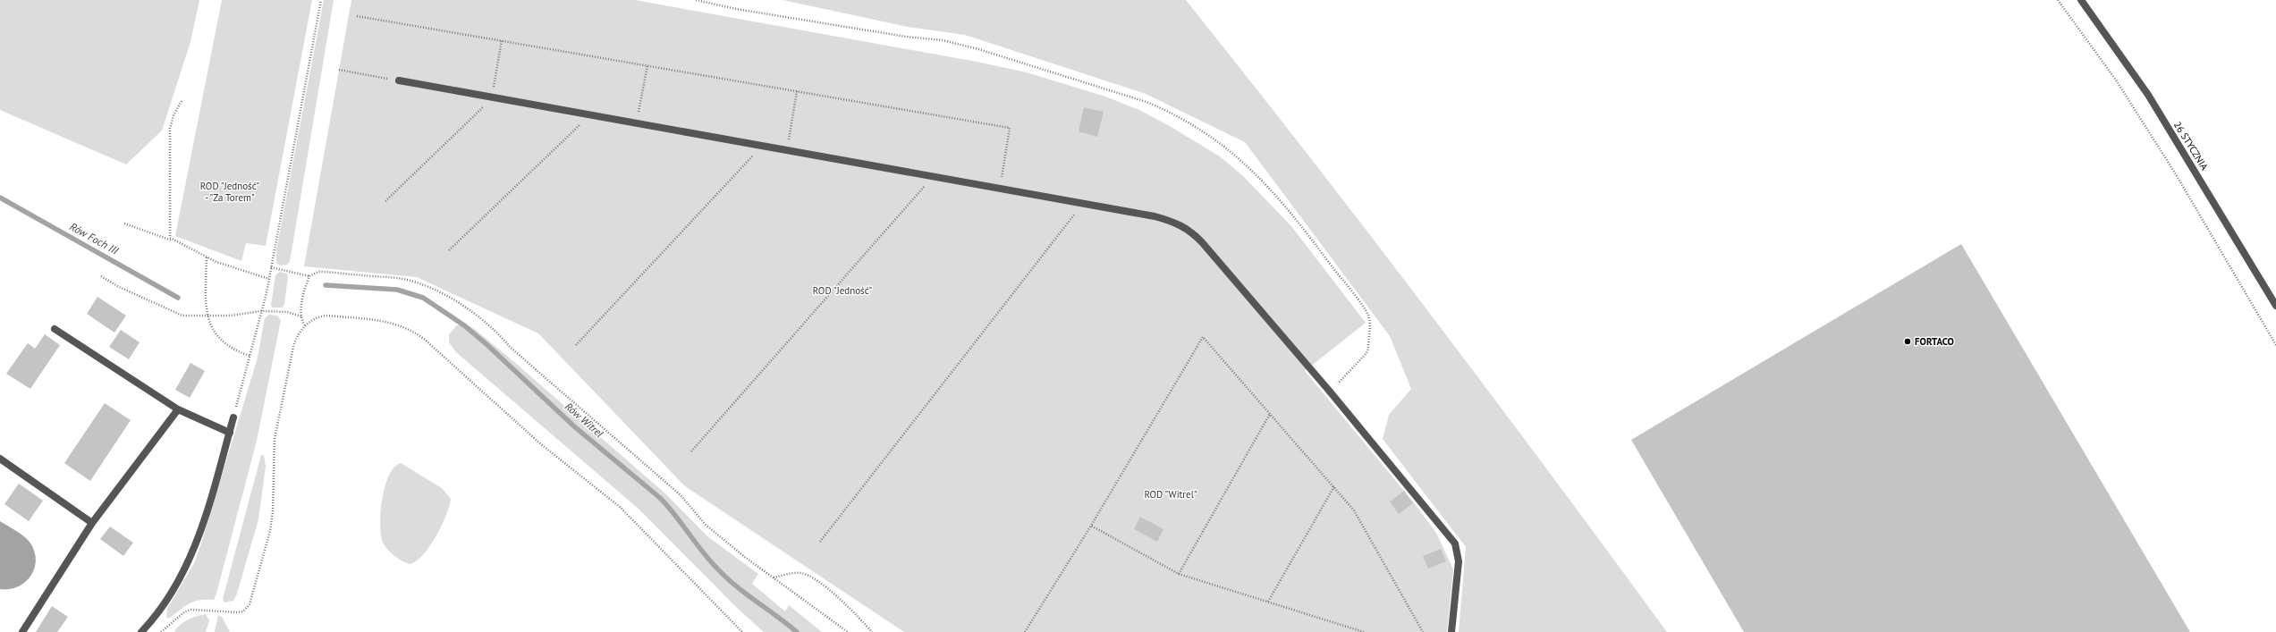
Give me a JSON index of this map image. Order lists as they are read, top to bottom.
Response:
{
  "streets": {
    "street": ["26 STYCZNIA"]
  },
  "water": ["Rów Foch III", "Rów Witrel"],
  "parks": ["ROD \"Jedność\" - \"Za Torem\"", "ROD \"Jedność\"", "ROD \"Witrel\""],
  "places": ["FORTACO"]
}
